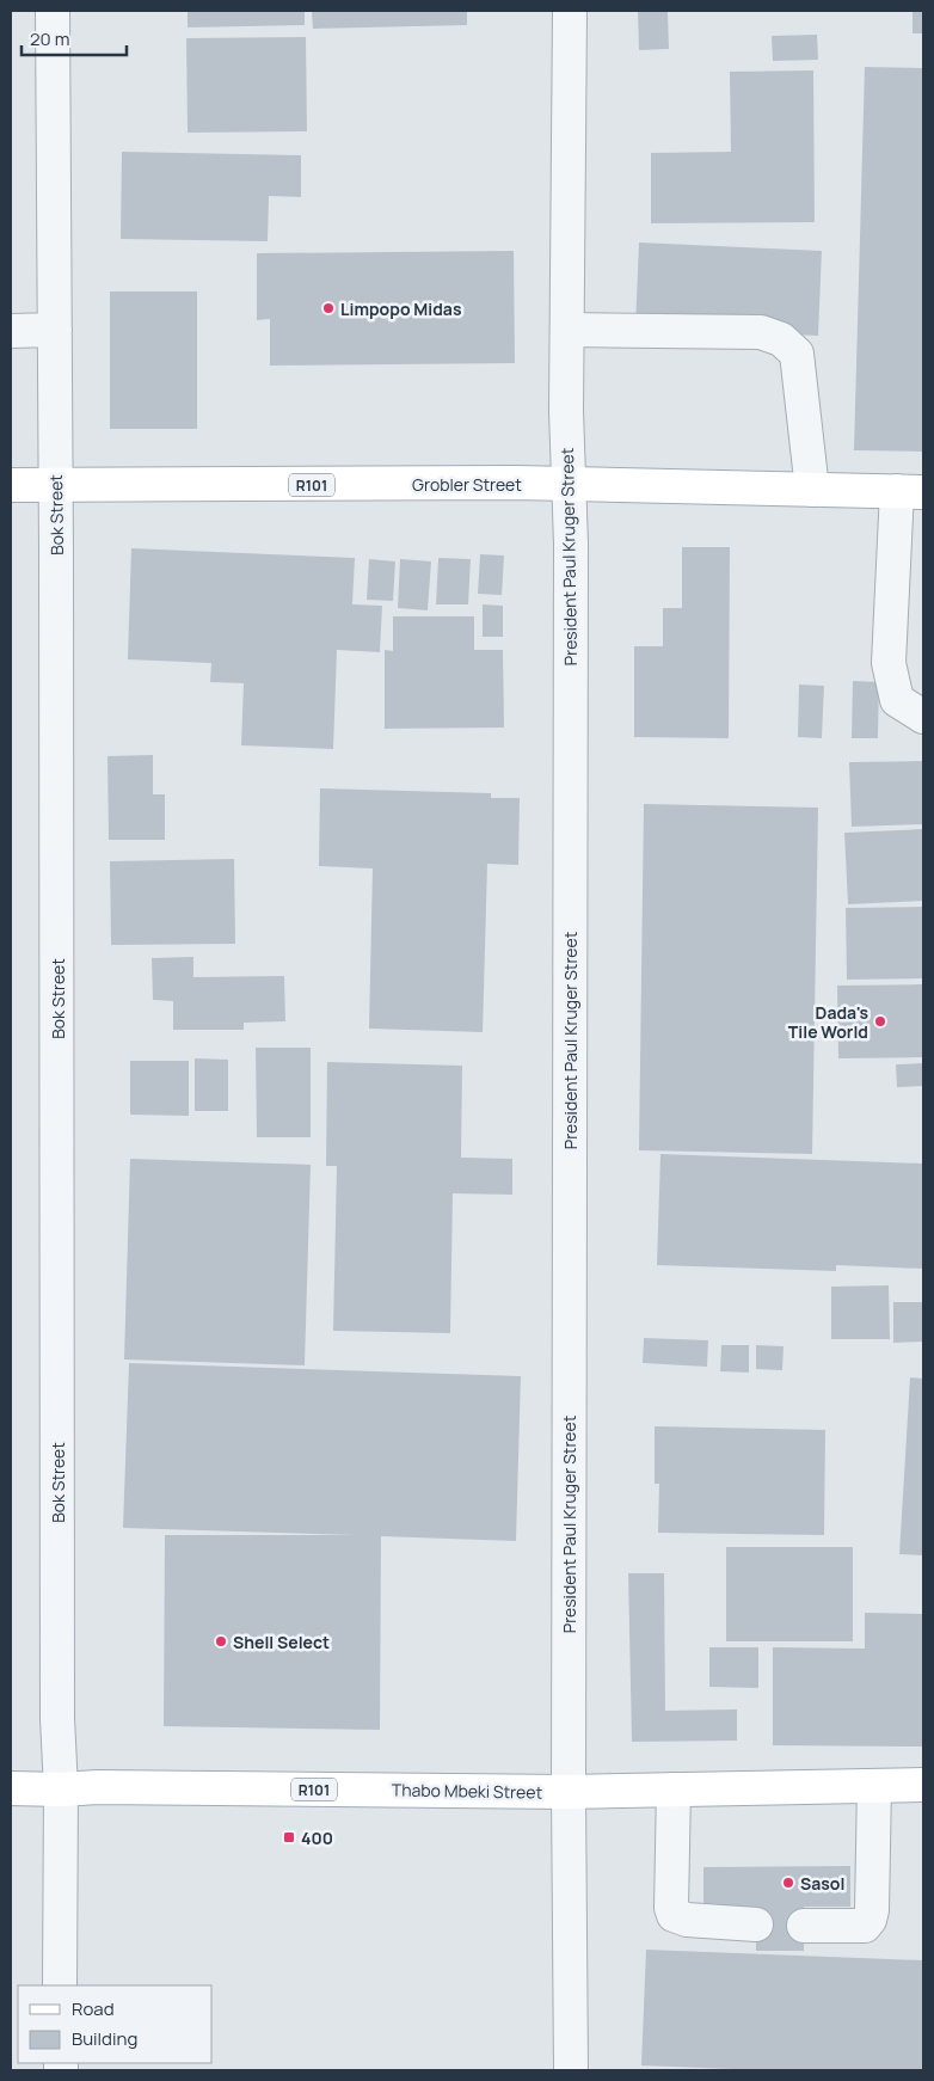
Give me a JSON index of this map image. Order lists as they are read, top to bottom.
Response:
{
  "streets": {
    "main road": ["Grobler Street", "R101", "Thabo Mbeki Street"],
    "street": ["Bok Street", "President Paul Kruger Street"]
  },
  "crossings": [
    ["Grobler Street", "Bok Street"],
    ["Grobler Street", "President Paul Kruger Street"],
    ["Bok Street", "Thabo Mbeki Street"],
    ["President Paul Kruger Street", "Thabo Mbeki Street"]
  ],
  "places": {
    "other": [
      "Limpopo Midas",
      "Dada's Tile World",
      "Shell Select",
      "Sasol"
    ],
    "transit": ["400"]
  },
  "legend": ["Road", "Building"],
  "scale_bar": "20 m"
}
